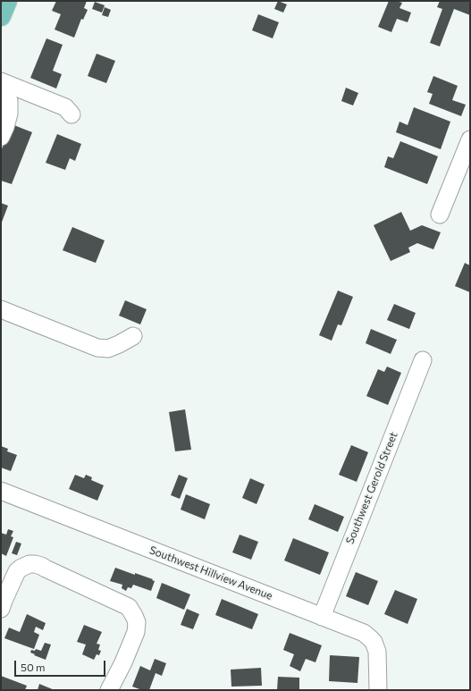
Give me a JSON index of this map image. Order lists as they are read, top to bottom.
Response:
{
  "streets": {
    "street": ["Southwest Gerold Street", "Southwest Hillview Avenue"]
  },
  "crossings": [
    ["Southwest Gerold Street", "Southwest Hillview Avenue"]
  ],
  "scale_bar": "50 m"
}
